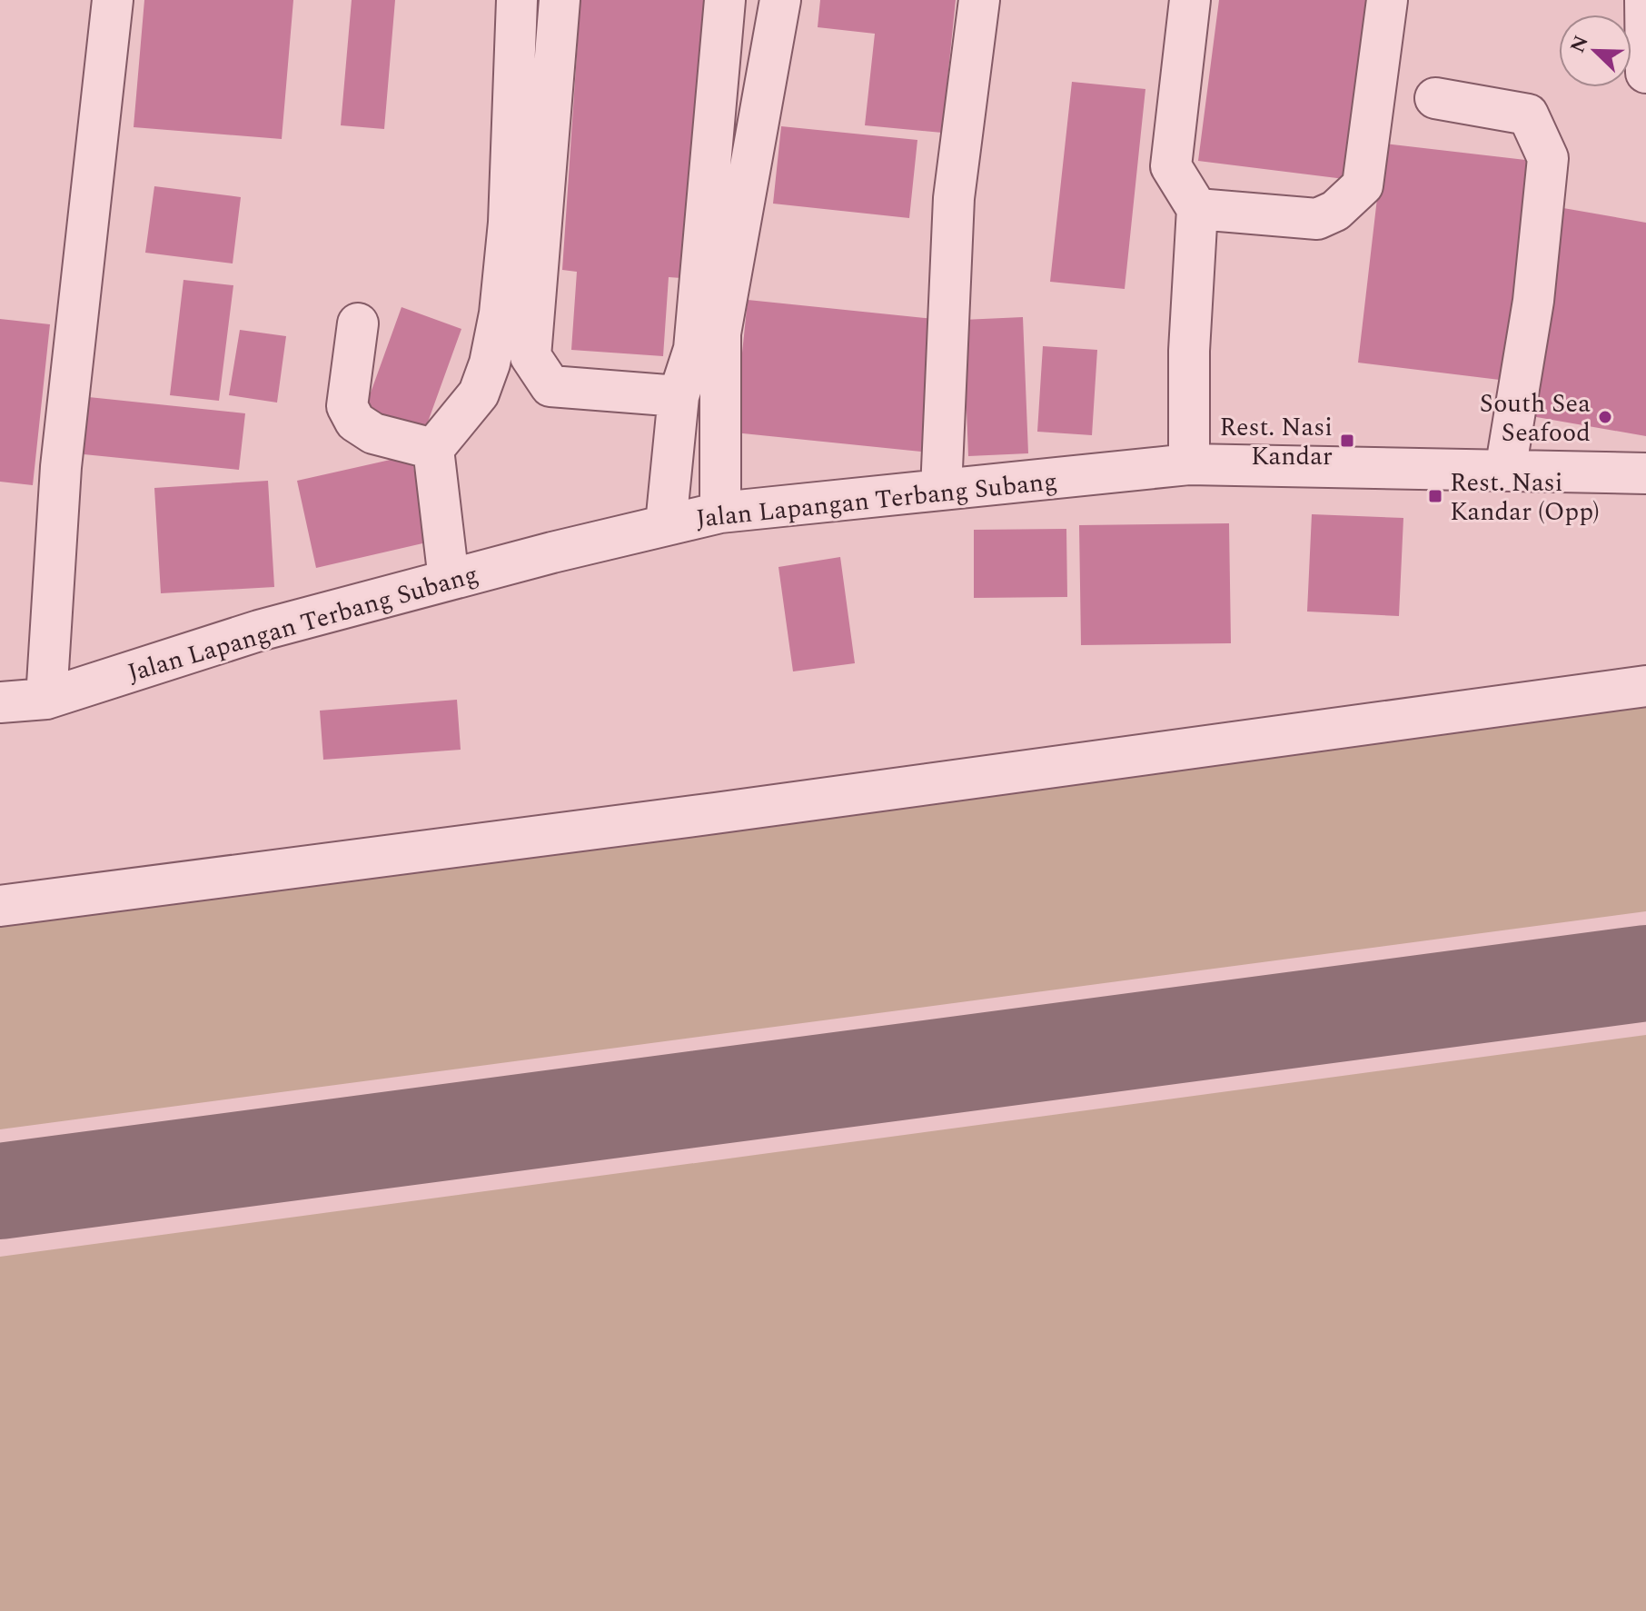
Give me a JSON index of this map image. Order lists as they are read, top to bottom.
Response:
{
  "streets": {
    "street": ["Jalan Lapangan Terbang Subang"]
  },
  "places": {
    "other": ["South Sea Seafood"],
    "transit": ["Rest. Nasi Kandar", "Rest. Nasi Kandar (Opp)"]
  },
  "north": "top left"
}
